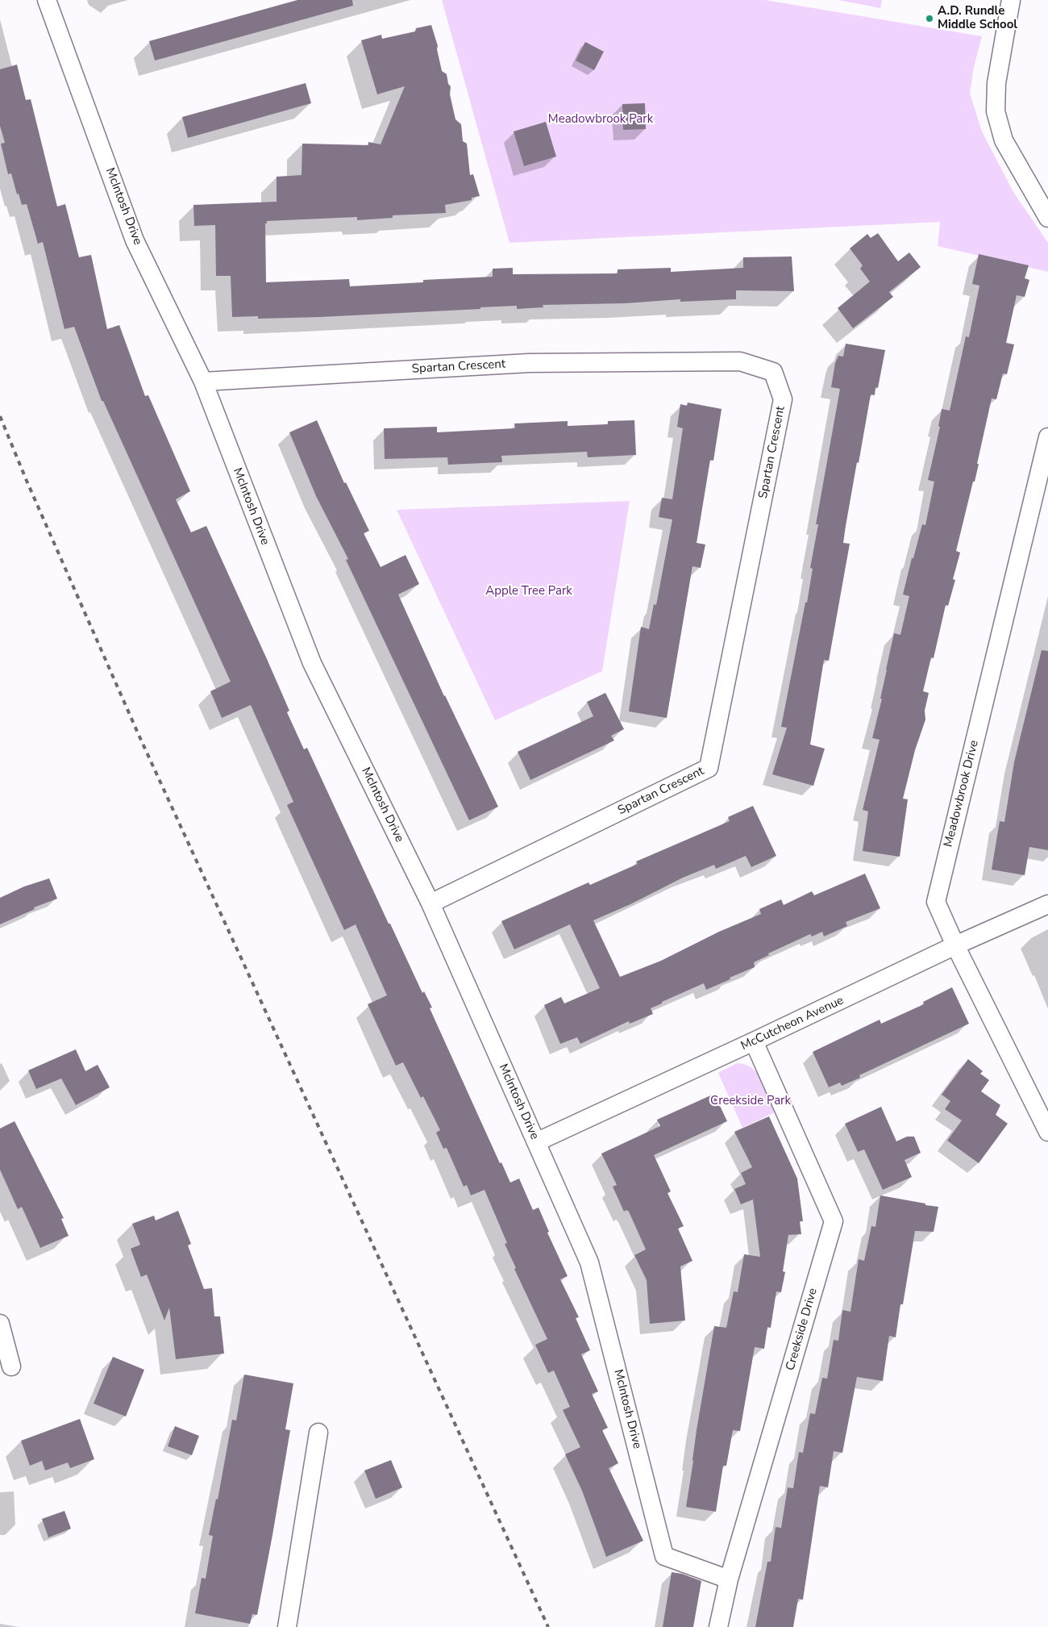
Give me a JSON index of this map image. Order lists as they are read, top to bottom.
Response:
{
  "streets": {
    "street": [
      "McIntosh Drive",
      "Spartan Crescent",
      "Meadowbrook Drive",
      "McCutcheon Avenue",
      "Creekside Drive"
    ]
  },
  "crossings": [
    ["McIntosh Drive", "Spartan Crescent"],
    ["McIntosh Drive", "McCutcheon Avenue"],
    ["McIntosh Drive", "Creekside Drive"],
    ["Meadowbrook Drive", "McCutcheon Avenue"],
    ["McCutcheon Avenue", "Creekside Drive"]
  ],
  "parks": ["Meadowbrook Park", "Apple Tree Park", "Creekside Park"],
  "places": ["A.D. Rundle Middle School"]
}
